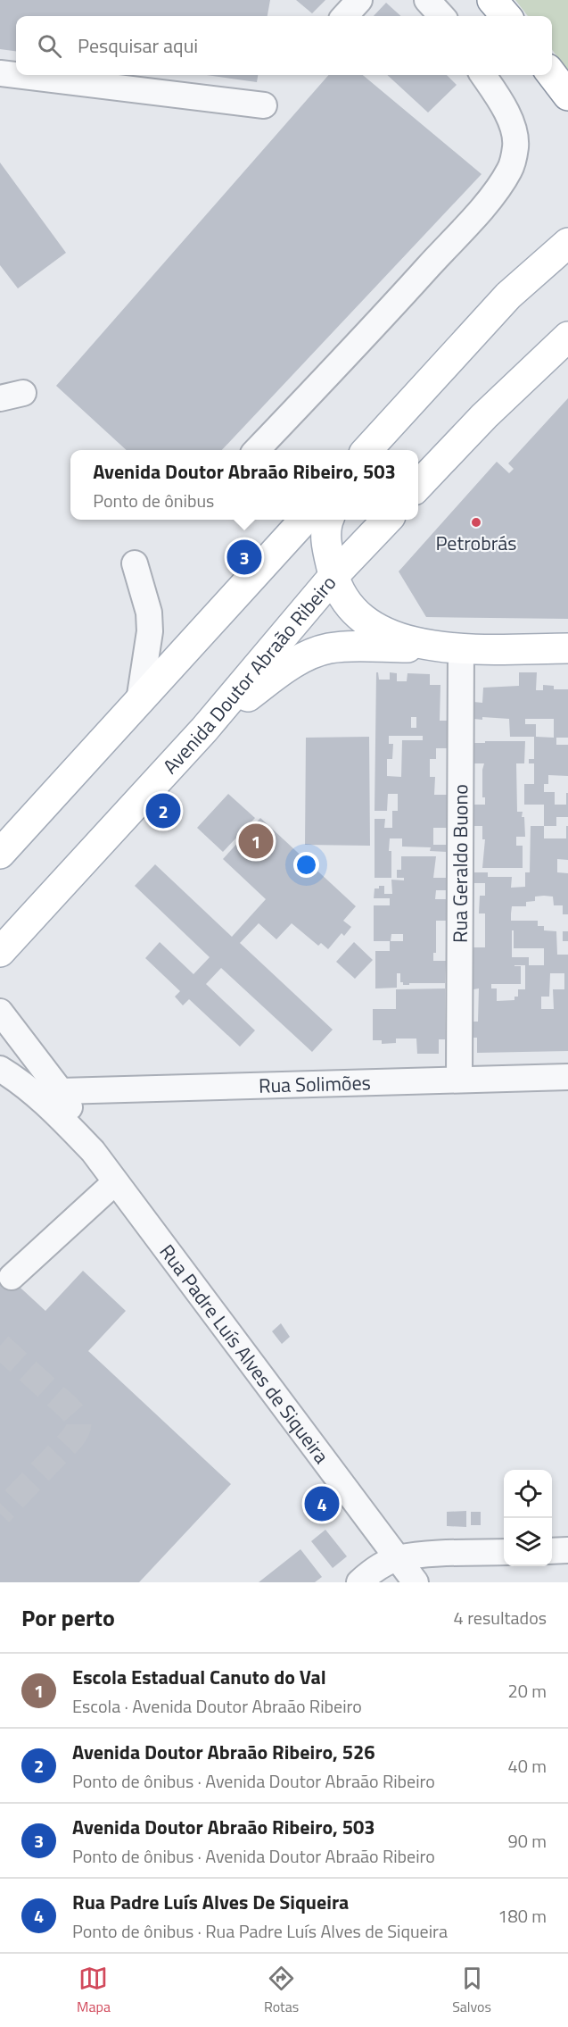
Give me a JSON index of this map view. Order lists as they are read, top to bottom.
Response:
{
  "streets": {
    "main road": ["Avenida Doutor Abraão Ribeiro"],
    "street": ["Rua Geraldo Buono", "Rua Solimões", "Rua Padre Luís Alves de Siqueira"]
  },
  "crossings": [
    ["Rua Geraldo Buono", "Rua Solimões"],
    ["Rua Solimões", "Rua Padre Luís Alves de Siqueira"]
  ],
  "places": ["Petrobrás"],
  "page": {
    "search": "Pesquisar aqui",
    "popup": ["Avenida Doutor Abraão Ribeiro, 503", "Ponto de ônibus"],
    "pins": [
      "3",
      "2",
      "1",
      "4"
    ],
    "heading": ["Por perto", "4 resultados"],
    "list": [
      {
        "mark": "1",
        "name": "Escola Estadual Canuto do Val",
        "note": "Escola · Avenida Doutor Abraão Ribeiro",
        "value": "20 m"
      },
      {
        "mark": "2",
        "name": "Avenida Doutor Abraão Ribeiro, 526",
        "note": "Ponto de ônibus · Avenida Doutor Abraão Ribeiro",
        "value": "40 m"
      },
      {
        "mark": "3",
        "name": "Avenida Doutor Abraão Ribeiro, 503",
        "note": "Ponto de ônibus · Avenida Doutor Abraão Ribeiro",
        "value": "90 m"
      },
      {
        "mark": "4",
        "name": "Rua Padre Luís Alves De Siqueira",
        "note": "Ponto de ônibus · Rua Padre Luís Alves de Siqueira",
        "value": "180 m"
      }
    ],
    "nav": ["Mapa", "Rotas", "Salvos"]
  }
}
